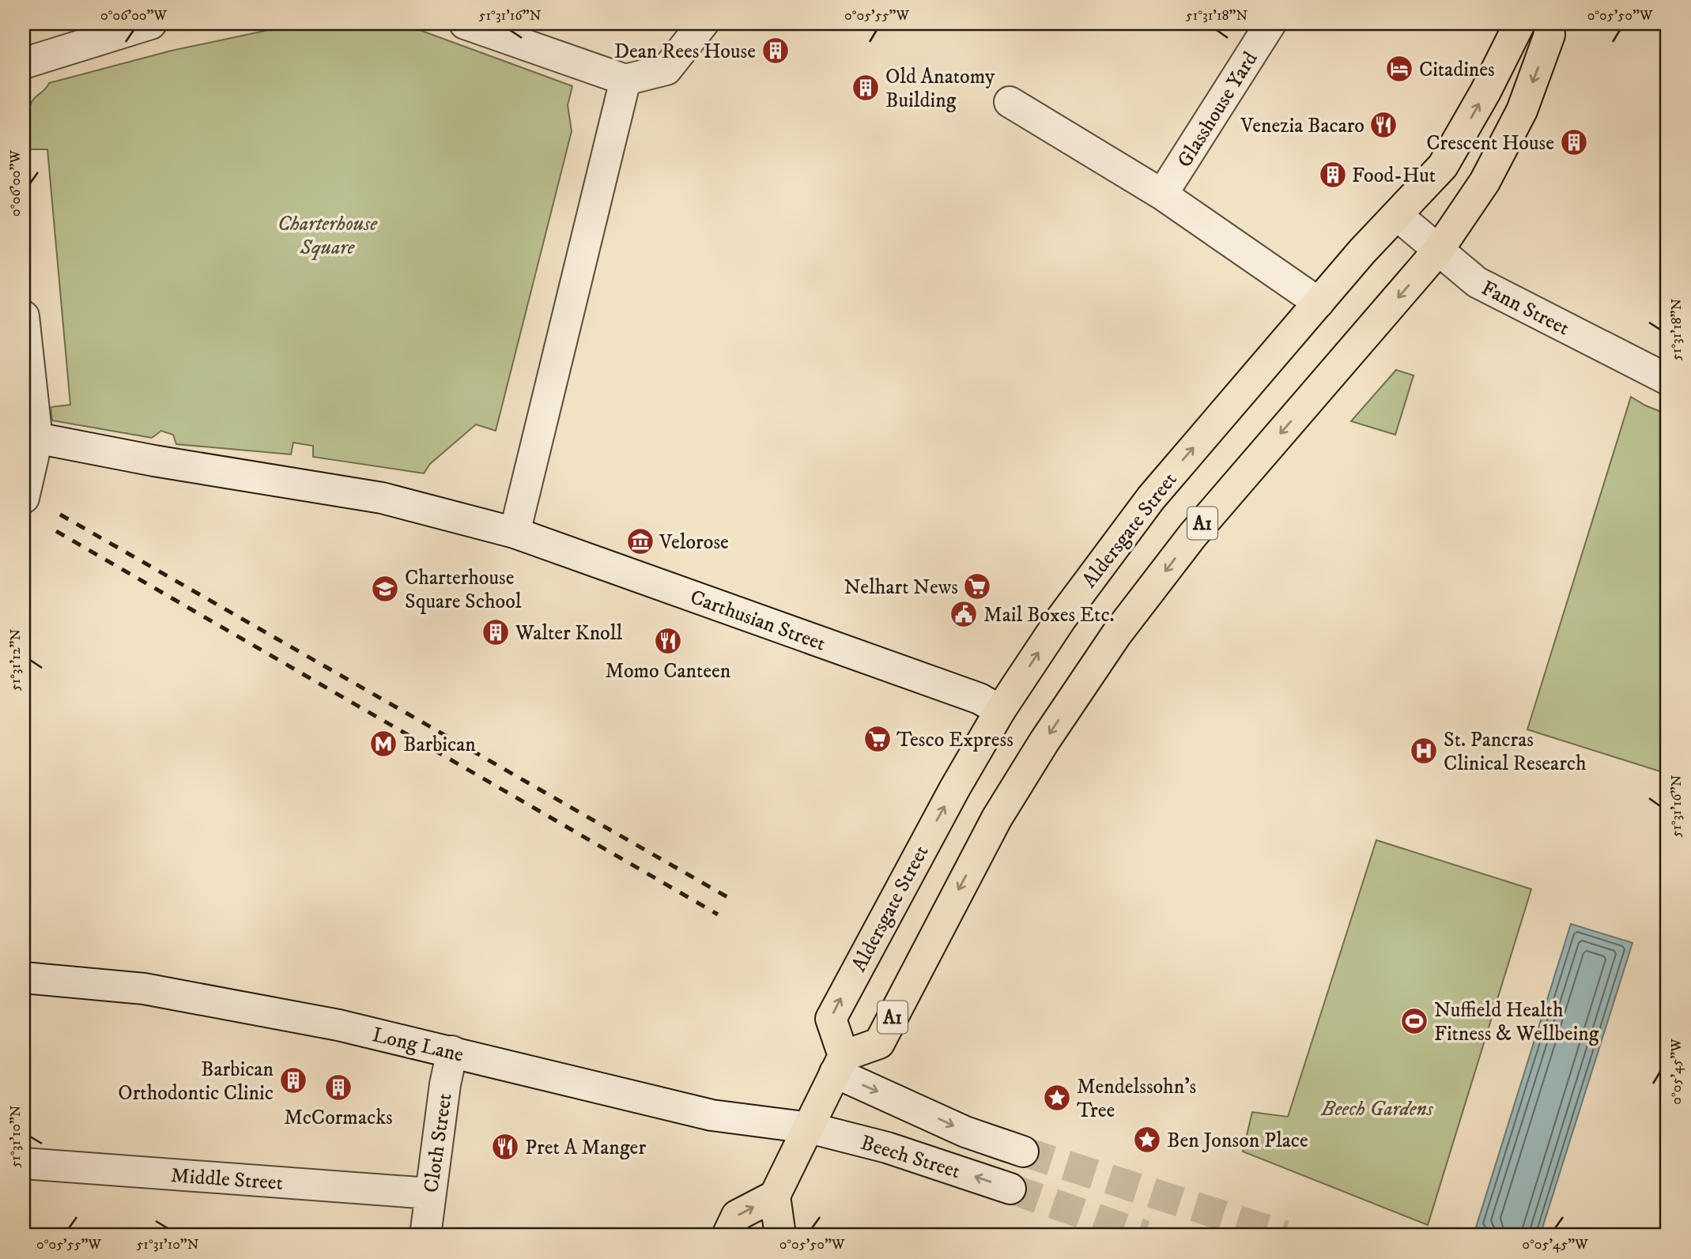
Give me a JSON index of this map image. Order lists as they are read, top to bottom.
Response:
{
  "streets": {
    "main road": ["A1", "Aldersgate Street"],
    "street": [
      "Glasshouse Yard",
      "Fann Street",
      "Carthusian Street",
      "Long Lane",
      "Cloth Street",
      "Beech Street",
      "Middle Street"
    ]
  },
  "crossings": [
    ["Fann Street", "A1"],
    ["Fann Street", "Aldersgate Street"],
    ["A1", "Aldersgate Street"],
    ["A1", "Beech Street"],
    ["Aldersgate Street", "Carthusian Street"],
    ["Aldersgate Street", "Beech Street"],
    ["Long Lane", "Cloth Street"],
    ["Long Lane", "Beech Street"],
    ["Cloth Street", "Middle Street"]
  ],
  "parks": ["Charterhouse Square", "Beech Gardens"],
  "places": {
    "building": [
      "Dean Rees House",
      "Old Anatomy Building",
      "Crescent House",
      "Food-Hut",
      "Walter Knoll",
      "Barbican Orthodontic Clinic",
      "McCormacks"
    ],
    "hotel": ["Citadines"],
    "restaurant": ["Venezia Bacaro", "Momo Canteen", "Pret A Manger"],
    "museum": ["Velorose"],
    "supermarket": ["Nelhart News", "Tesco Express"],
    "school or university": ["Charterhouse Square School"],
    "public building": ["Mail Boxes Etc."],
    "metro station": ["Barbican"],
    "hospital": ["St. Pancras Clinical Research"],
    "sports": ["Nuffield Health Fitness & Wellbeing"],
    "place": ["Mendelssohn's Tree", "Ben Jonson Place"]
  },
  "coordinates": [
    "0°06'00\"W",
    "51°31'16\"N",
    "0°05'55\"W",
    "51°31'18\"N",
    "0°05'50\"W",
    "51°31'12\"N",
    "0°05'45\"W",
    "51°31'10\"N"
  ]
}
